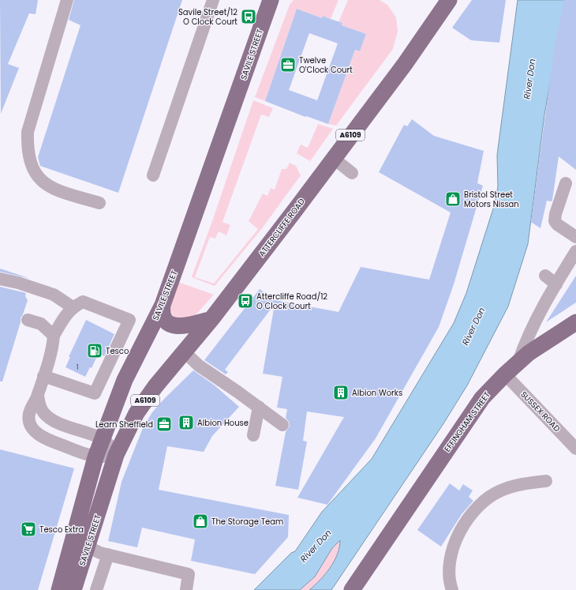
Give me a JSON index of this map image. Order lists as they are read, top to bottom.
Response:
{
  "streets": {
    "main road": [
      "SAVILE STREET",
      "A6109",
      "ATTERCLIFFE ROAD",
      "EFFINGHAM STREET"
    ],
    "street": ["SUSSEX ROAD"]
  },
  "crossings": [
    ["SAVILE STREET", "ATTERCLIFFE ROAD"],
    ["SUSSEX ROAD", "EFFINGHAM STREET"]
  ],
  "water": ["River Don"],
  "places": {
    "bus stop": ["Savile Street/12 O Clock Court", "Attercliffe Road/12 O Clock Court"],
    "office": ["Twelve O'Clock Court", "Learn Sheffield"],
    "shop": ["Bristol Street Motors Nissan", "The Storage Team"],
    "fuel station": ["Tesco"],
    "building": ["Albion Works", "Albion House"],
    "supermarket": ["Tesco Extra"]
  },
  "house_numbers": ["1"]
}
